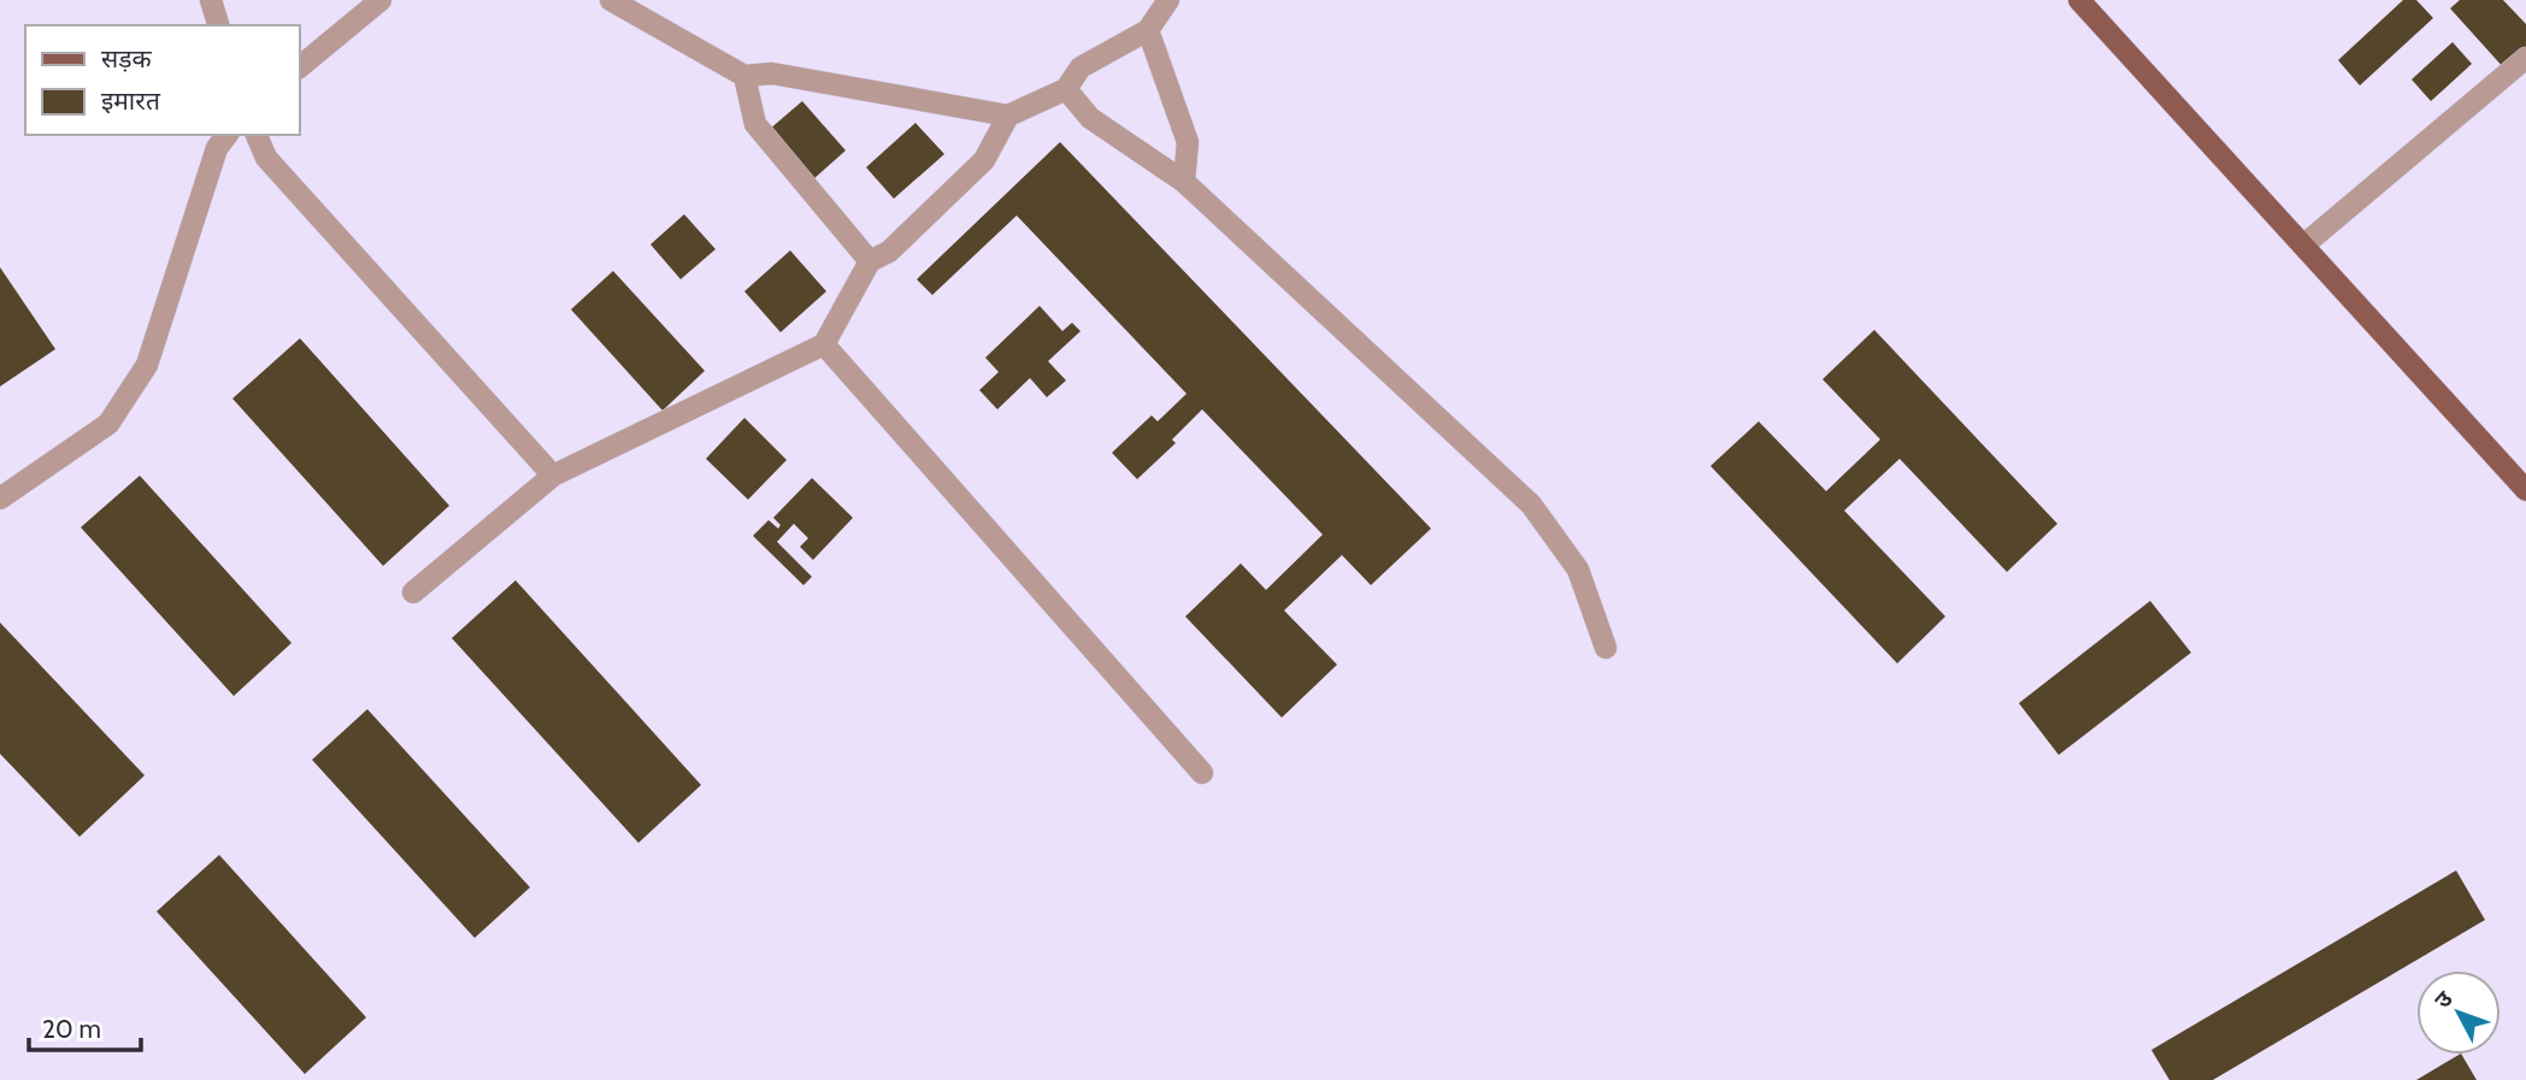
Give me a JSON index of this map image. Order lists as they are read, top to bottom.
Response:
{
  "legend": ["सड़क", "इमारत"],
  "scale_bar": "20 m",
  "north": "top left"
}
